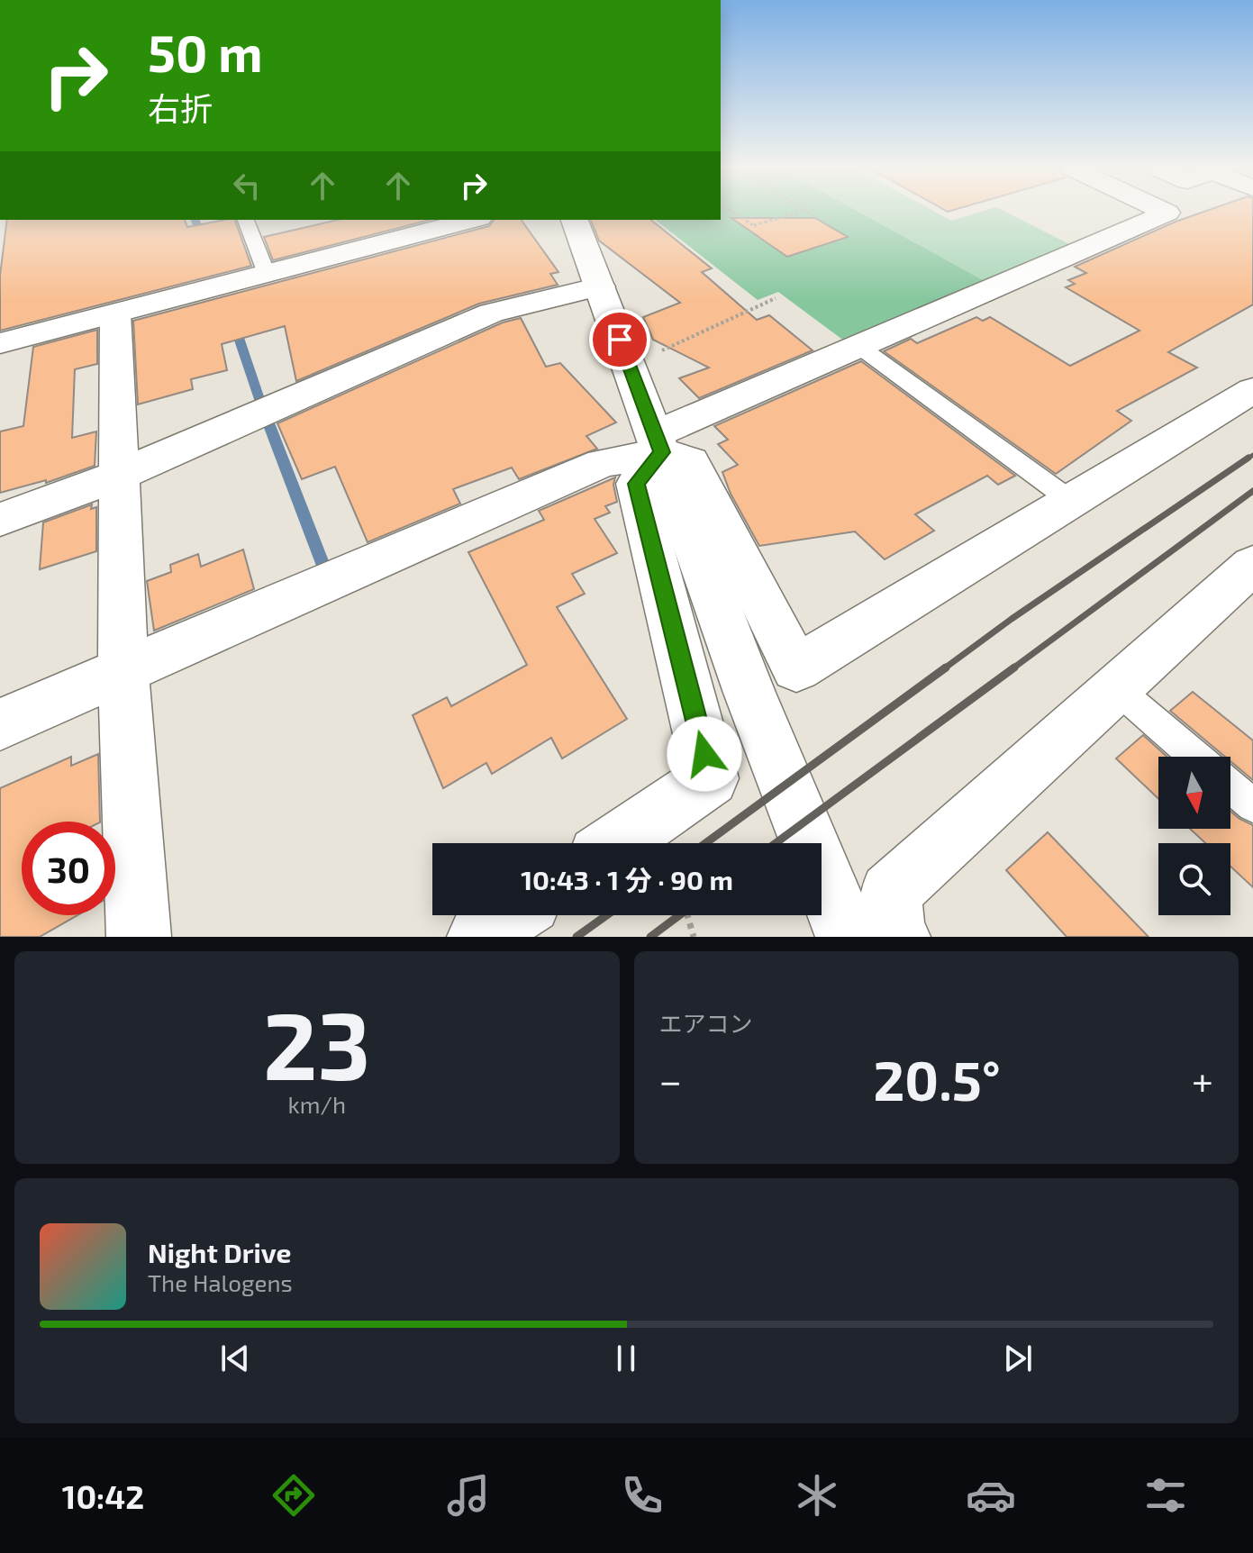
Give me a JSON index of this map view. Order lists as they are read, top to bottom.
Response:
{
  "north": "bottom",
  "page": {
    "turn": ["50 m", "右折"],
    "limit": "30",
    "trip": "10:43 · 1 分 · 90 m",
    "tile": [
      ["23", "km/h"],
      "エアコン"
    ],
    "heat": ["−", "20.5°", "+"],
    "song": ["Night Drive", "The Halogens"],
    "tabs": "10:42"
  }
}
